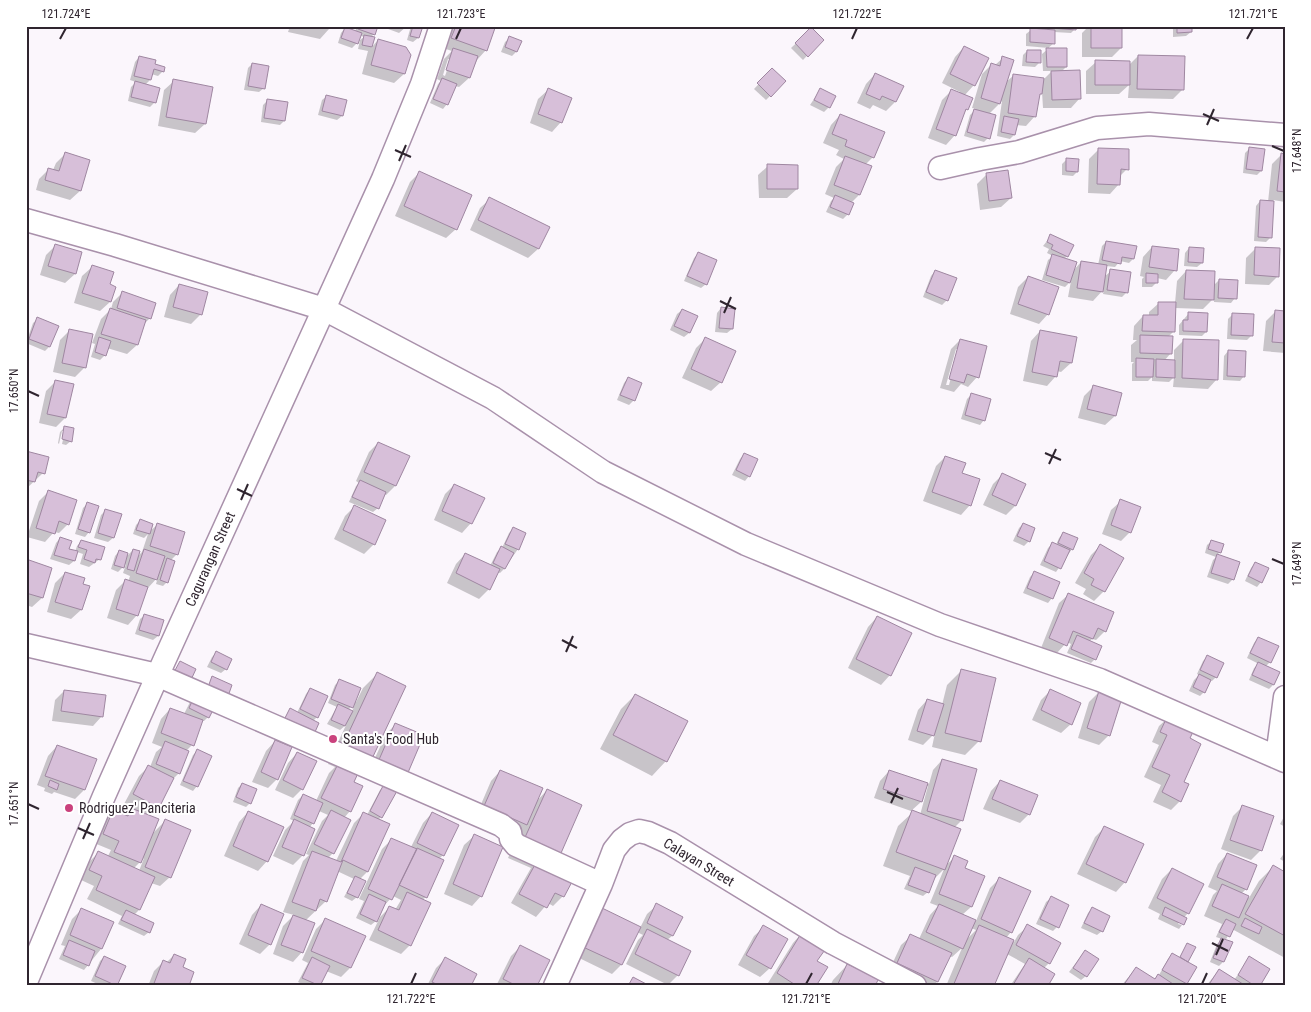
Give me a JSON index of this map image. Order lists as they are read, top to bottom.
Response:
{
  "streets": {
    "street": ["Cagurangan Street", "Calayan Street"]
  },
  "places": ["Santa's Food Hub", "Rodriguez' Panciteria"],
  "coordinates": [
    "121.724°E",
    "121.723°E",
    "121.722°E",
    "121.721°E",
    "17.648°N",
    "17.650°N",
    "17.649°N",
    "17.651°N",
    "121.720°E"
  ]
}
